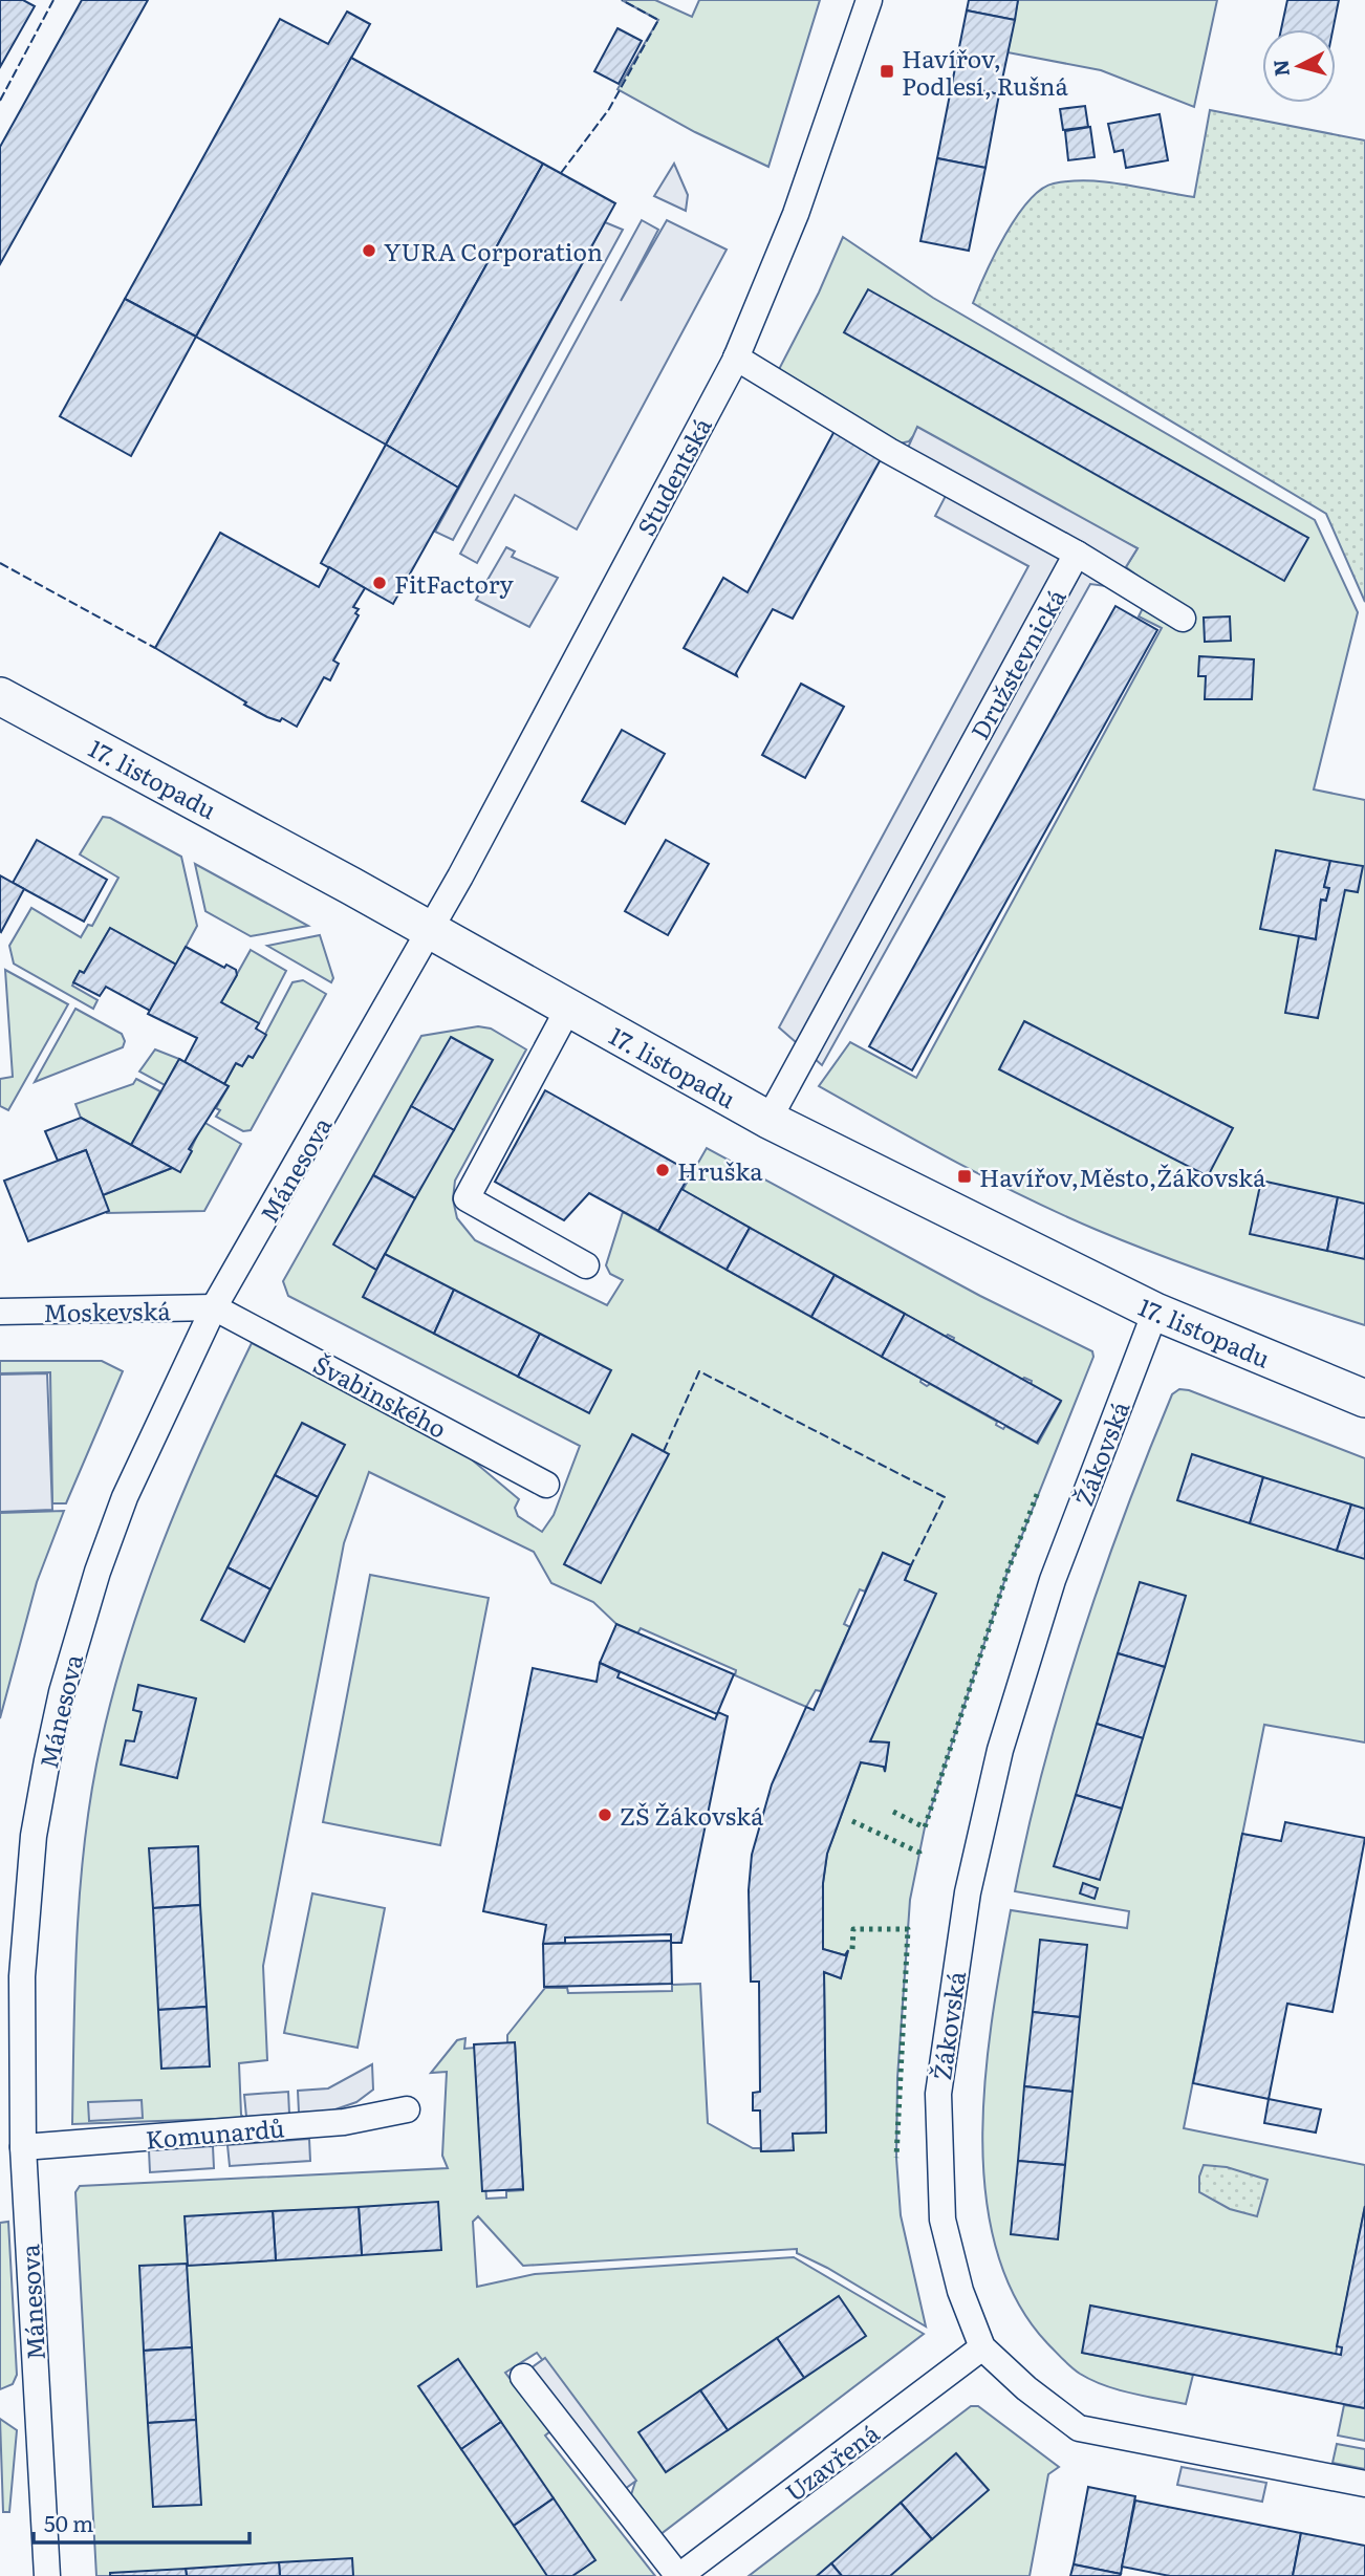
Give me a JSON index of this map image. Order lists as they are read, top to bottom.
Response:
{
  "streets": {
    "street": [
      "Studentská",
      "Družstevnická",
      "17. listopadu",
      "Mánesova",
      "Moskevská",
      "Švabinského",
      "Žákovská",
      "Komunardů",
      "Uzavřená"
    ]
  },
  "crossings": [
    ["Studentská", "17. listopadu"],
    ["Studentská", "Mánesova"],
    ["Družstevnická", "17. listopadu"],
    ["17. listopadu", "Mánesova"],
    ["17. listopadu", "Žákovská"],
    ["Mánesova", "Moskevská"],
    ["Mánesova", "Švabinského"],
    ["Mánesova", "Komunardů"],
    ["Moskevská", "Švabinského"],
    ["Žákovská", "Uzavřená"]
  ],
  "places": {
    "transit": ["Havířov, Podlesí, Rušná", "Havířov,Město,Žákovská"],
    "other": [
      "YURA Corporation",
      "FitFactory",
      "Hruška",
      "ZŠ Žákovská"
    ]
  },
  "scale_bar": "50 m",
  "north": "left"
}
